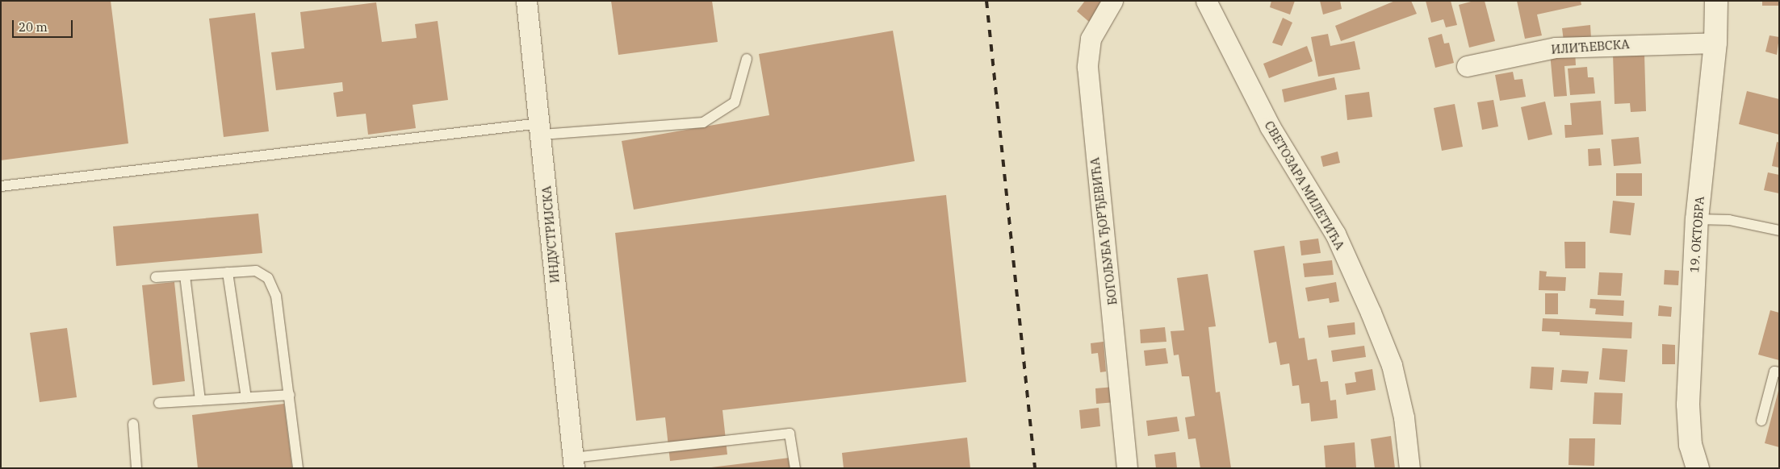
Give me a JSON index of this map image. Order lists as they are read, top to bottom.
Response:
{
  "streets": {
    "street": [
      "ИЛИЋЕВСКА",
      "СВЕТОЗАРА МИЛЕТИЋА",
      "БОГОЉУБА ЂОРЂЕВИЋА",
      "ИНДУСТРИЈСКА",
      "19. ОКТОБРА"
    ]
  },
  "crossings": [
    ["ИЛИЋЕВСКА", "19. ОКТОБРА"]
  ],
  "scale_bar": "20 m"
}
